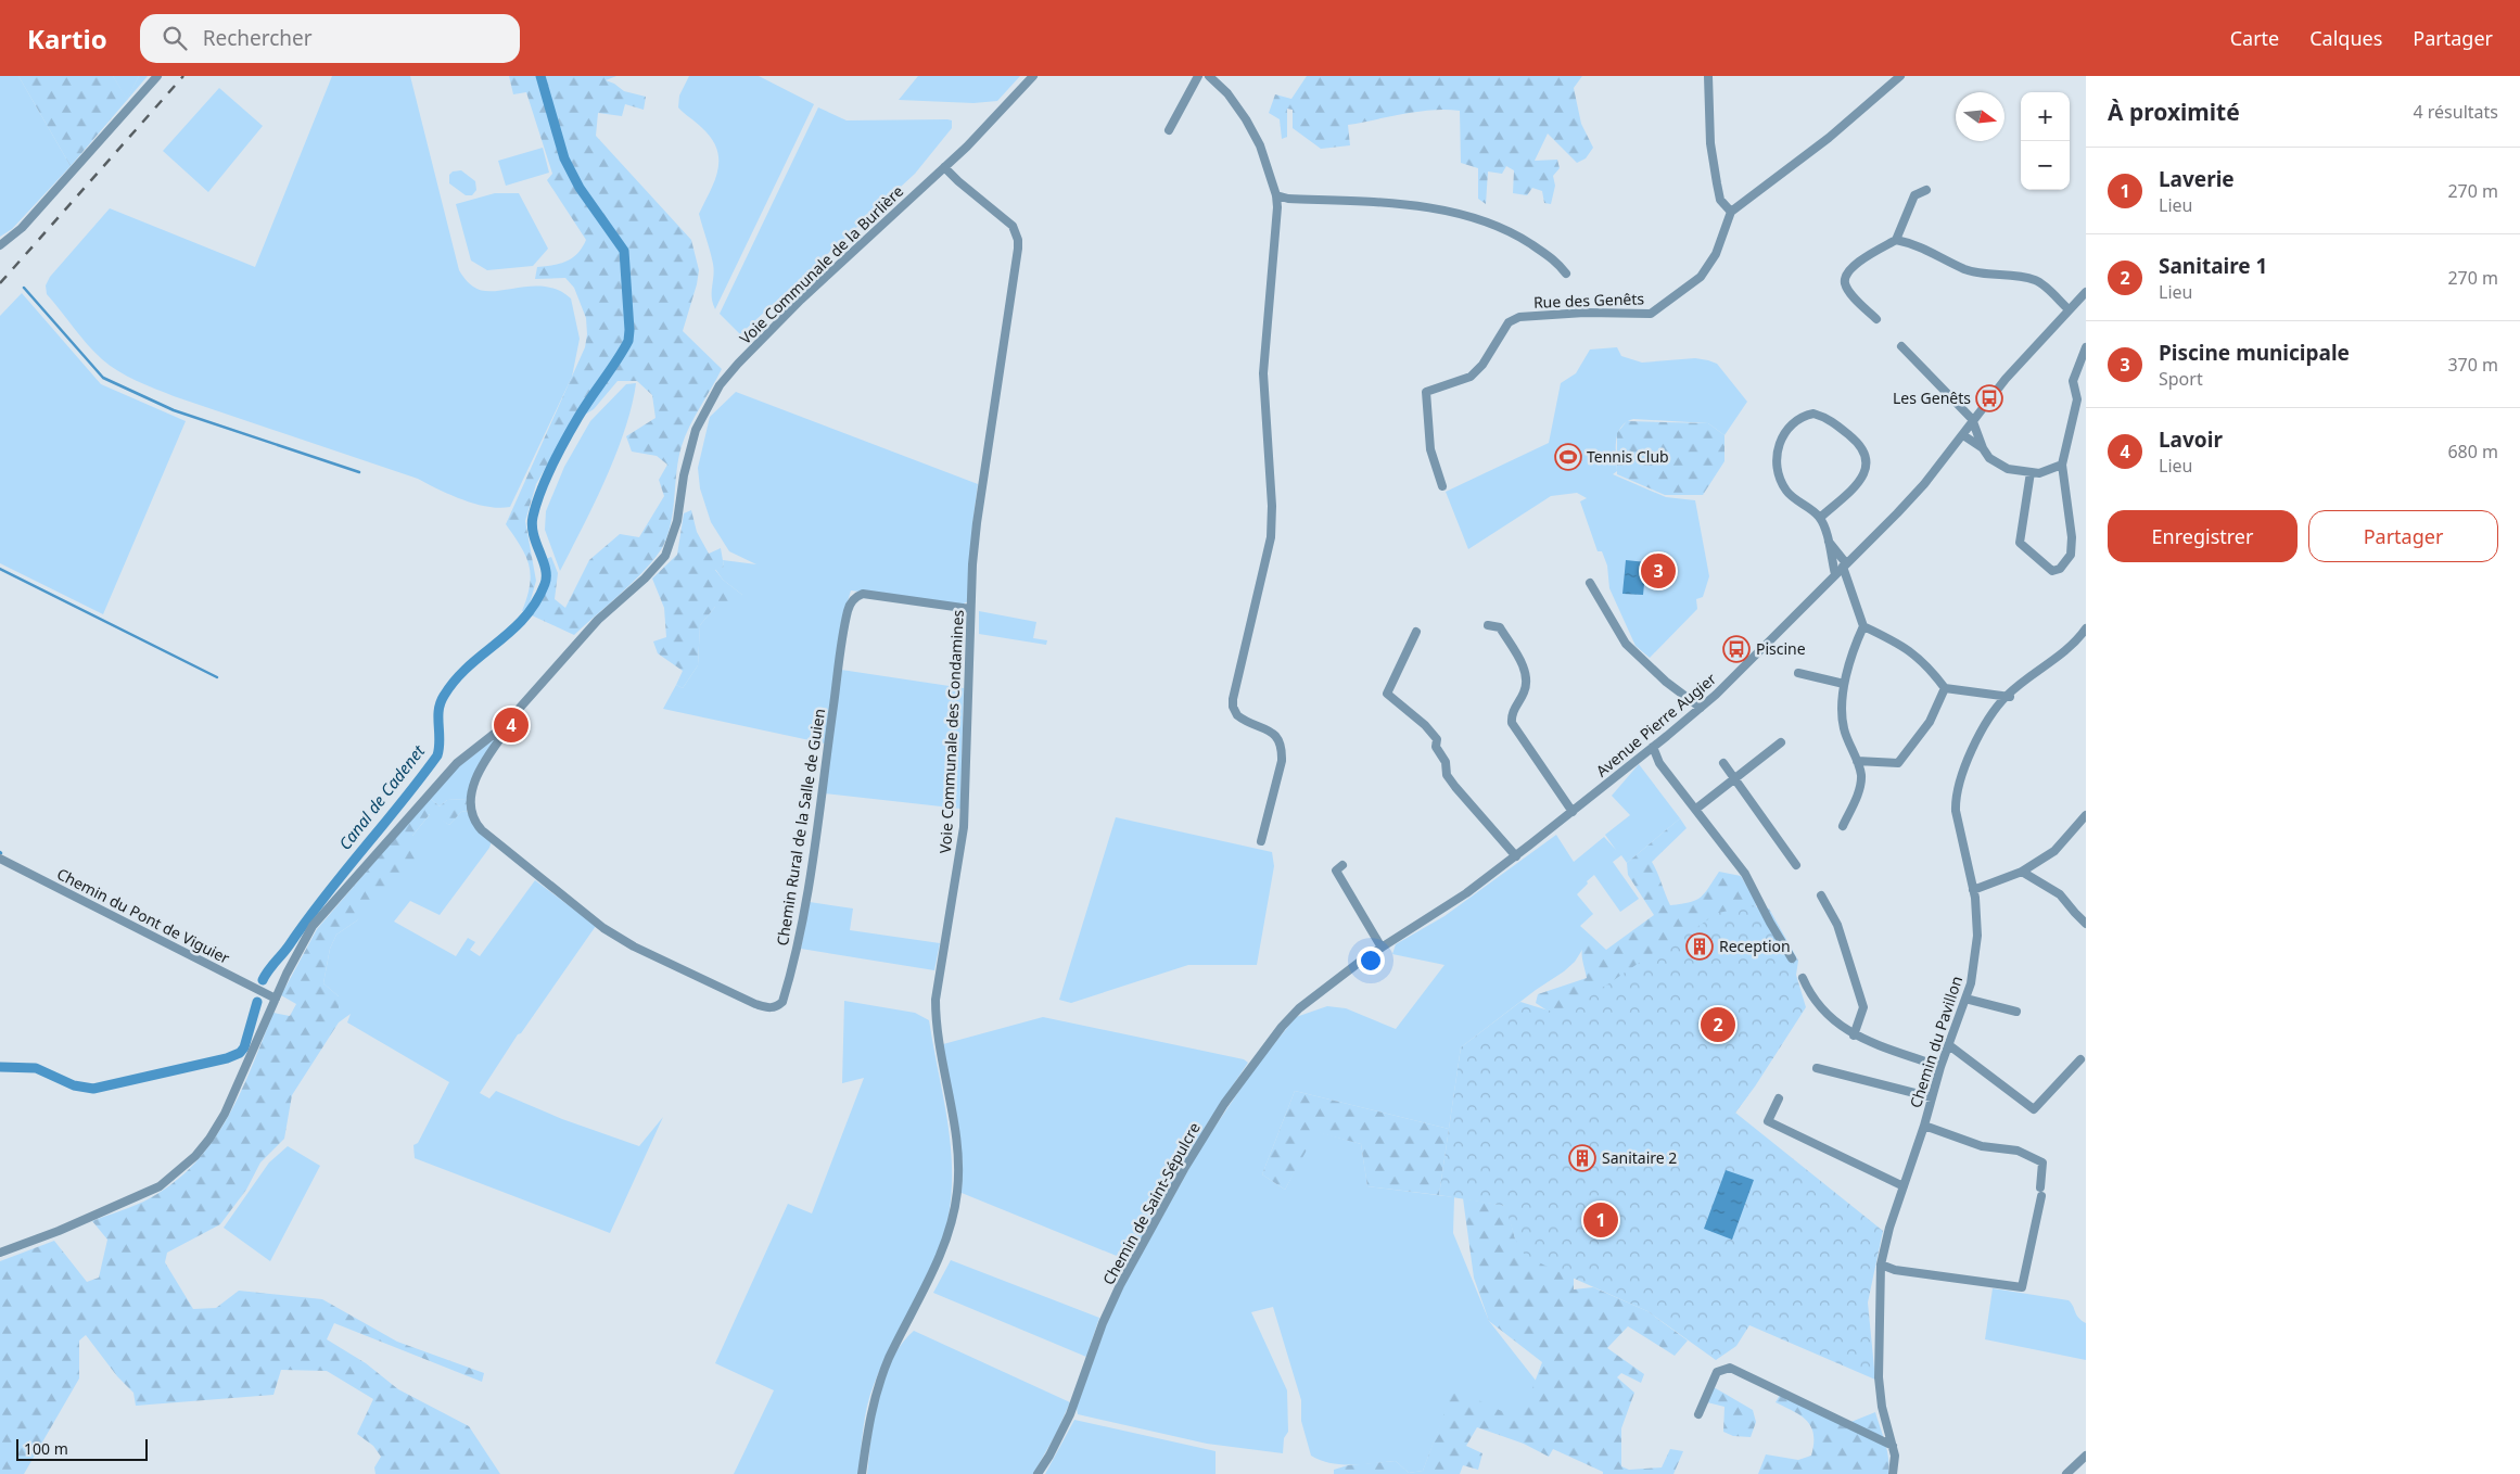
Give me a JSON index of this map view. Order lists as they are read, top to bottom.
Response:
{
  "streets": {
    "street": [
      "Voie Communale de la Burlière",
      "Rue des Genêts",
      "Avenue Pierre Augier",
      "Voie Communale des Condamines",
      "Chemin Rural de la Salle de Guien",
      "Chemin du Pont de Viguier",
      "Chemin du Pavillon",
      "Chemin de Saint-Sépulcre"
    ]
  },
  "crossings": [
    ["Voie Communale de la Burlière", "Voie Communale des Condamines"],
    ["Voie Communale de la Burlière", "Chemin Rural de la Salle de Guien"],
    ["Voie Communale de la Burlière", "Chemin du Pont de Viguier"],
    ["Avenue Pierre Augier", "Chemin de Saint-Sépulcre"],
    ["Voie Communale des Condamines", "Chemin Rural de la Salle de Guien"]
  ],
  "water": ["Canal de Cadenet"],
  "places": {
    "bus stop": ["Les Genêts", "Piscine"],
    "sports": ["Tennis Club"],
    "building": ["Reception", "Sanitaire 2"]
  },
  "scale_bar": "100 m",
  "north": "right",
  "page": {
    "header": "Kartio",
    "search": "Rechercher",
    "nav": ["Carte", "Calques", "Partager"],
    "heading": ["À proximité", "4 résultats"],
    "map_buttons": ["+", "−"],
    "list": [
      {
        "mark": "1",
        "name": "Laverie",
        "note": "Lieu",
        "value": "270 m"
      },
      {
        "mark": "2",
        "name": "Sanitaire 1",
        "note": "Lieu",
        "value": "270 m"
      },
      {
        "mark": "3",
        "name": "Piscine municipale",
        "note": "Sport",
        "value": "370 m"
      },
      {
        "mark": "4",
        "name": "Lavoir",
        "note": "Lieu",
        "value": "680 m"
      }
    ],
    "buttons": ["Enregistrer", "Partager"],
    "pins": [
      "3",
      "4",
      "2",
      "1"
    ],
    "scale": "100 m"
  }
}
